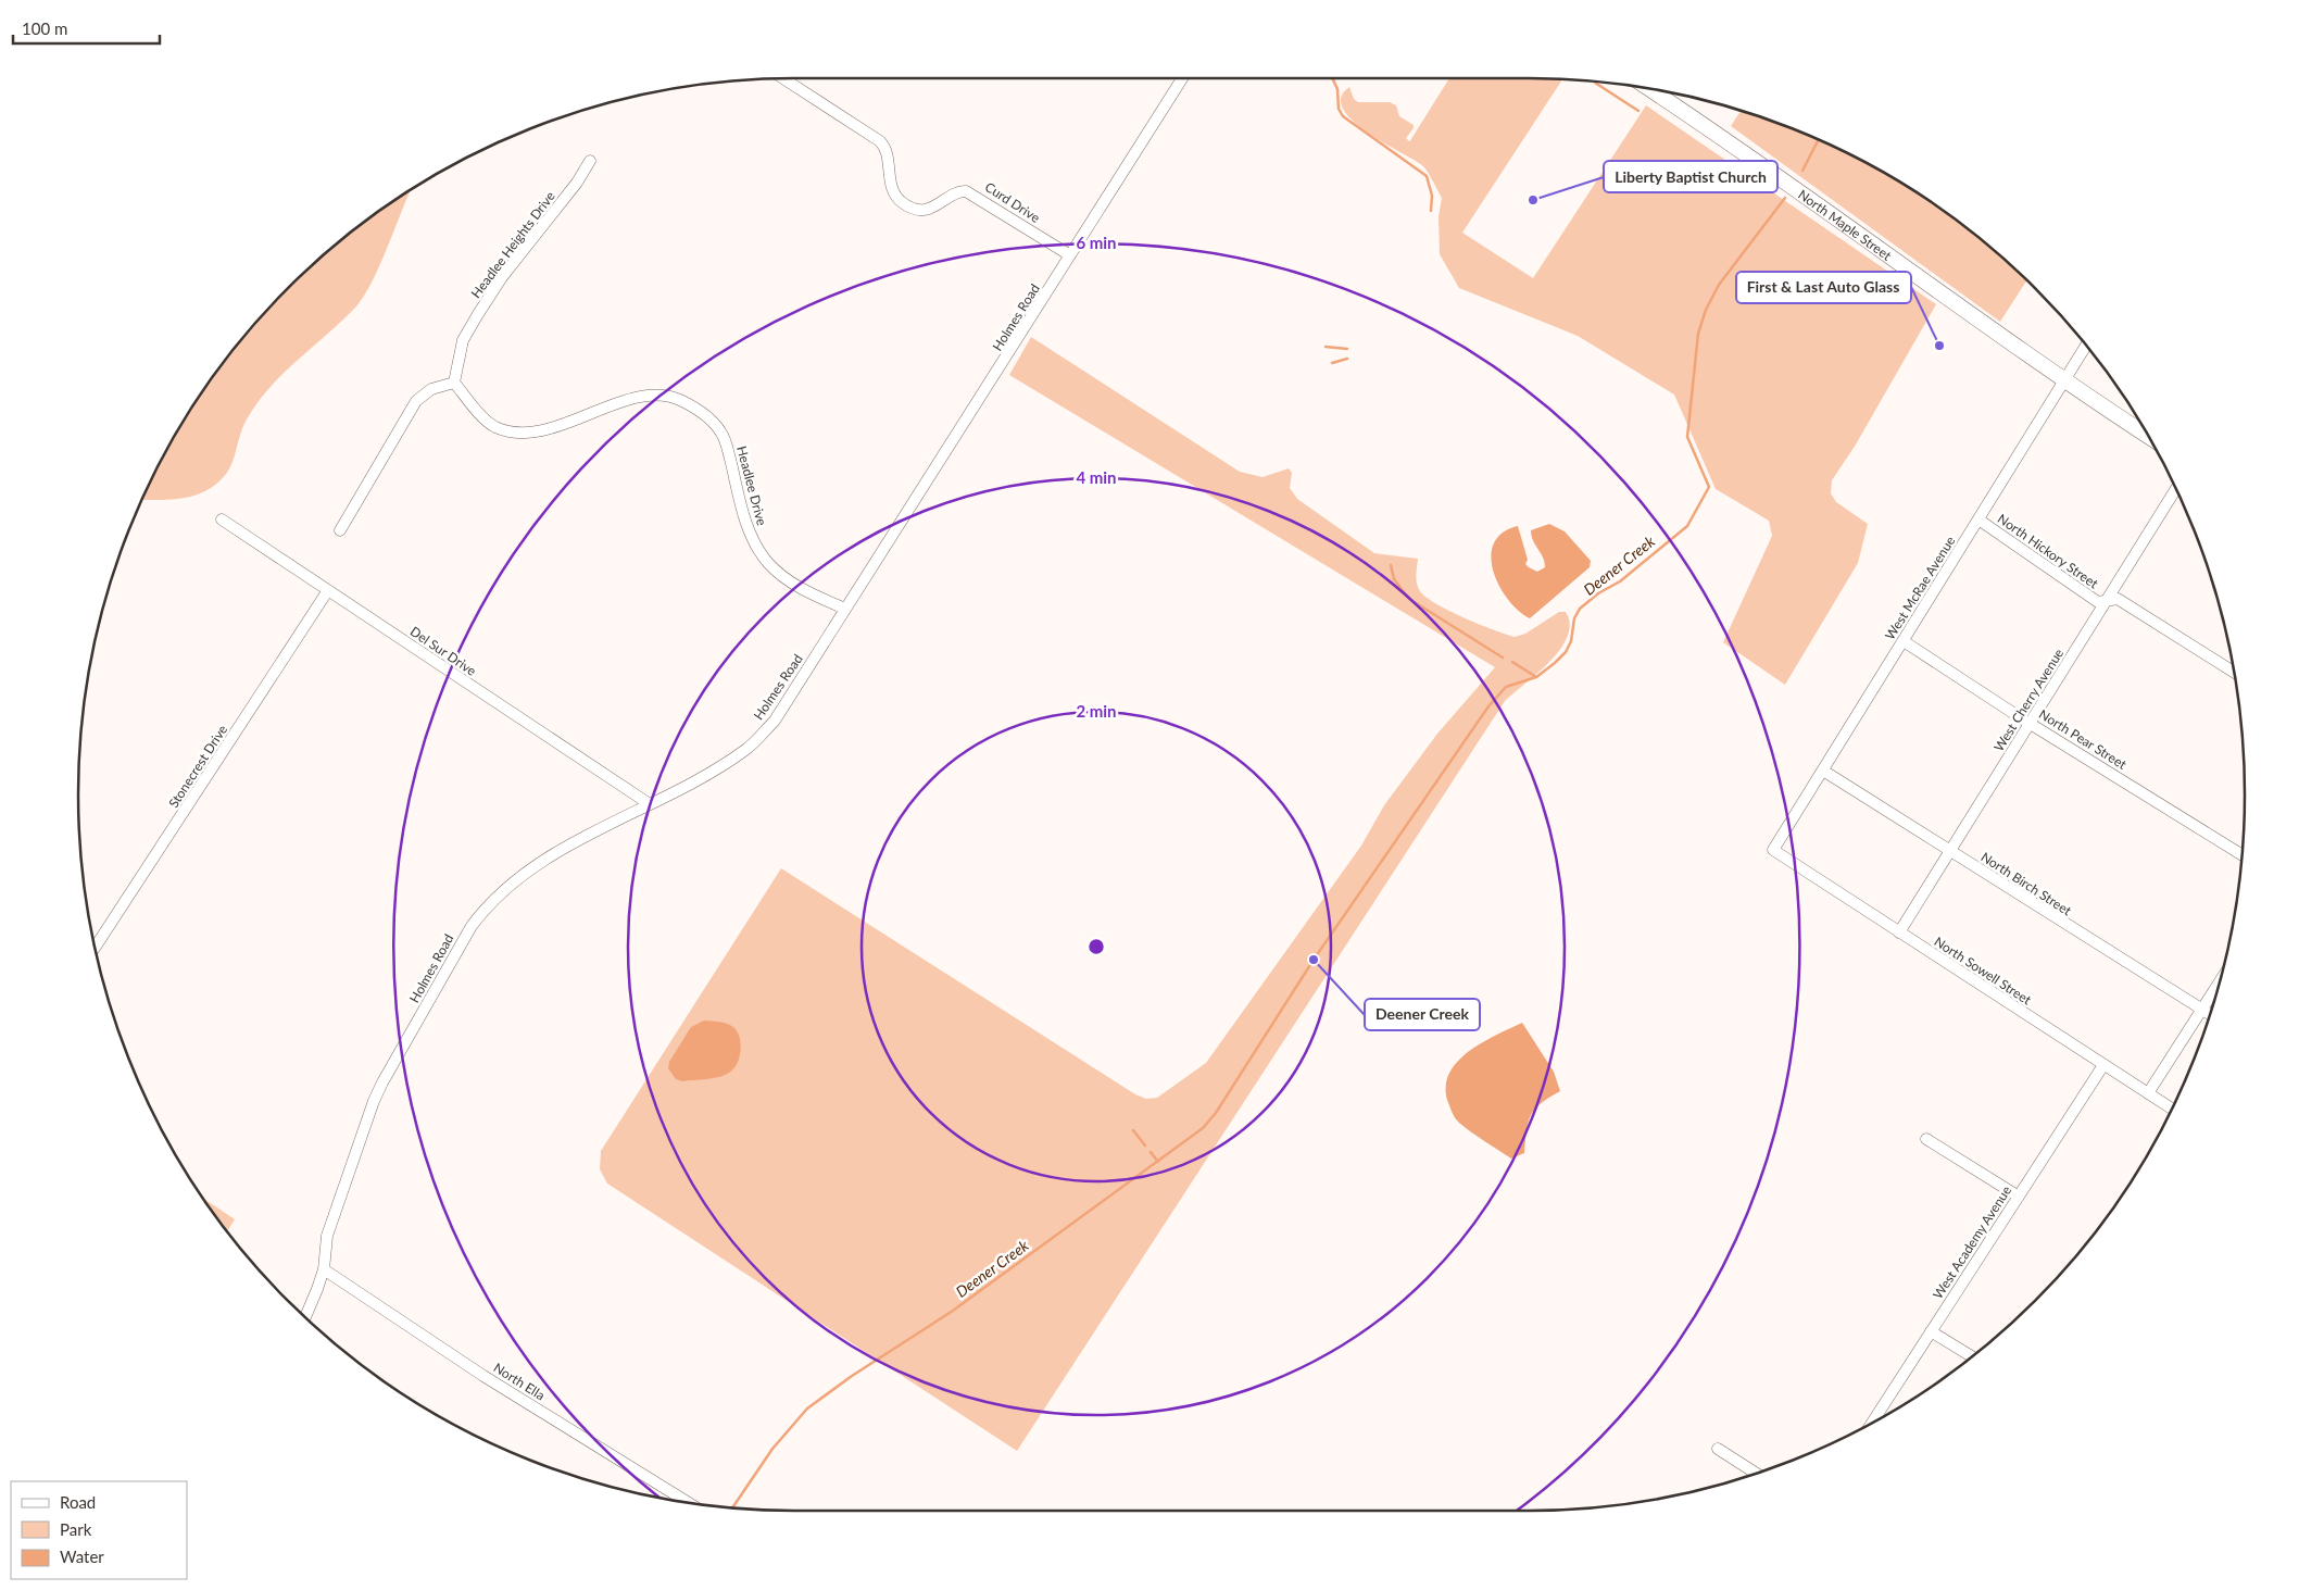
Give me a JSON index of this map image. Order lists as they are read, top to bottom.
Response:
{
  "streets": {
    "main road": ["North Maple Street"],
    "street": [
      "Curd Drive",
      "Headlee Heights Drive",
      "Holmes Road",
      "Headlee Drive",
      "North Hickory Street",
      "West McRae Avenue",
      "Del Sur Drive",
      "West Cherry Avenue",
      "North Pear Street",
      "Stonecrest Drive",
      "North Birch Street",
      "North Sowell Street",
      "West Academy Avenue",
      "North Ella"
    ]
  },
  "crossings": [
    ["Curd Drive", "Holmes Road"],
    ["North Maple Street", "West McRae Avenue"],
    ["Headlee Heights Drive", "Headlee Drive"],
    ["Holmes Road", "Headlee Drive"],
    ["Holmes Road", "Del Sur Drive"],
    ["Holmes Road", "North Ella"],
    ["North Hickory Street", "West McRae Avenue"],
    ["North Hickory Street", "West Cherry Avenue"],
    ["West McRae Avenue", "North Pear Street"],
    ["West McRae Avenue", "North Birch Street"],
    ["West McRae Avenue", "North Sowell Street"],
    ["Del Sur Drive", "Stonecrest Drive"],
    ["West Cherry Avenue", "North Pear Street"],
    ["West Cherry Avenue", "North Birch Street"],
    ["West Cherry Avenue", "North Sowell Street"],
    ["North Sowell Street", "West Academy Avenue"]
  ],
  "water": ["Deener Creek"],
  "places": ["Liberty Baptist Church", "First & Last Auto Glass", "Deener Creek"],
  "legend": ["Road", "Park", "Water"],
  "scale_bar": "100 m",
  "rings": ["6 min", "4 min", "2 min"]
}
